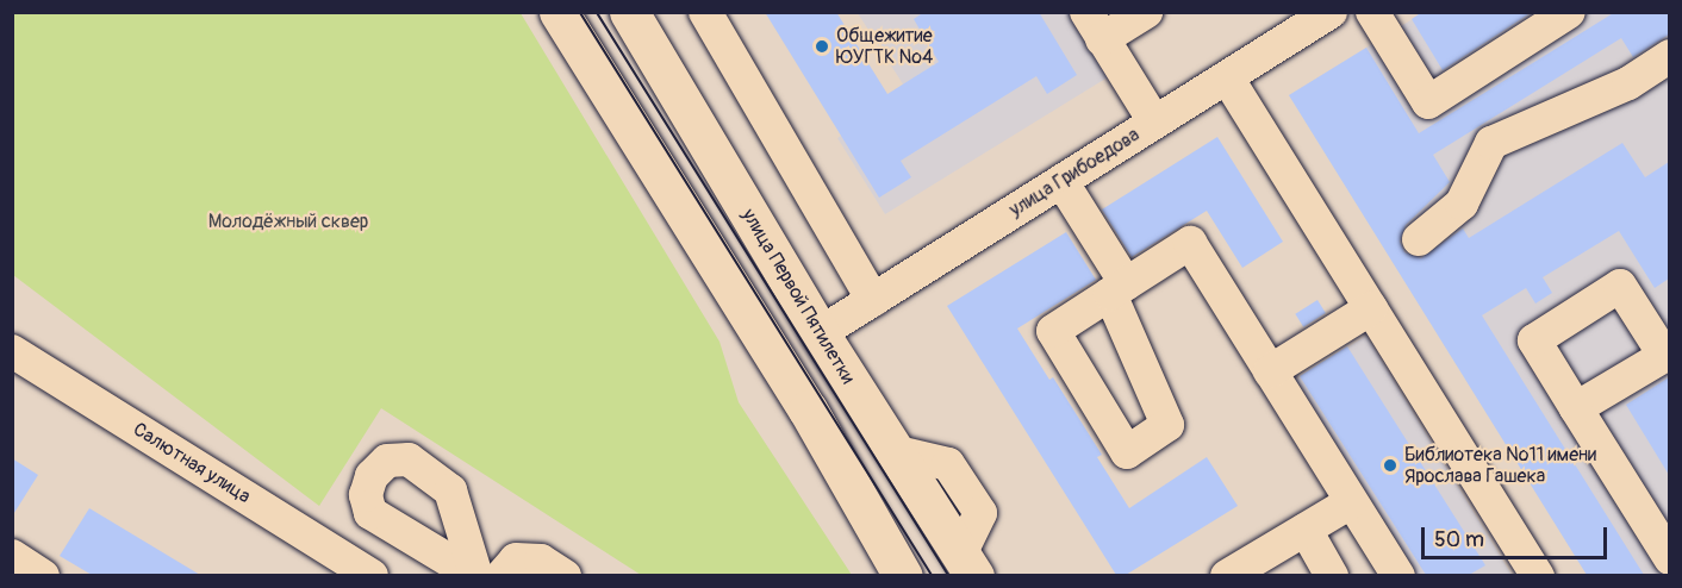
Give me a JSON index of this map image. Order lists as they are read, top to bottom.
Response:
{
  "streets": {
    "main road": ["улица Первой Пятилетки"],
    "street": ["улица Грибоедова", "Салютная улица"]
  },
  "crossings": [
    ["улица Грибоедова", "улица Первой Пятилетки"]
  ],
  "parks": ["Молодёжный сквер"],
  "places": ["Общежитие ЮУГТК №4", "Библиотека №11 имени Ярослава Гашека"],
  "scale_bar": "50 m"
}
